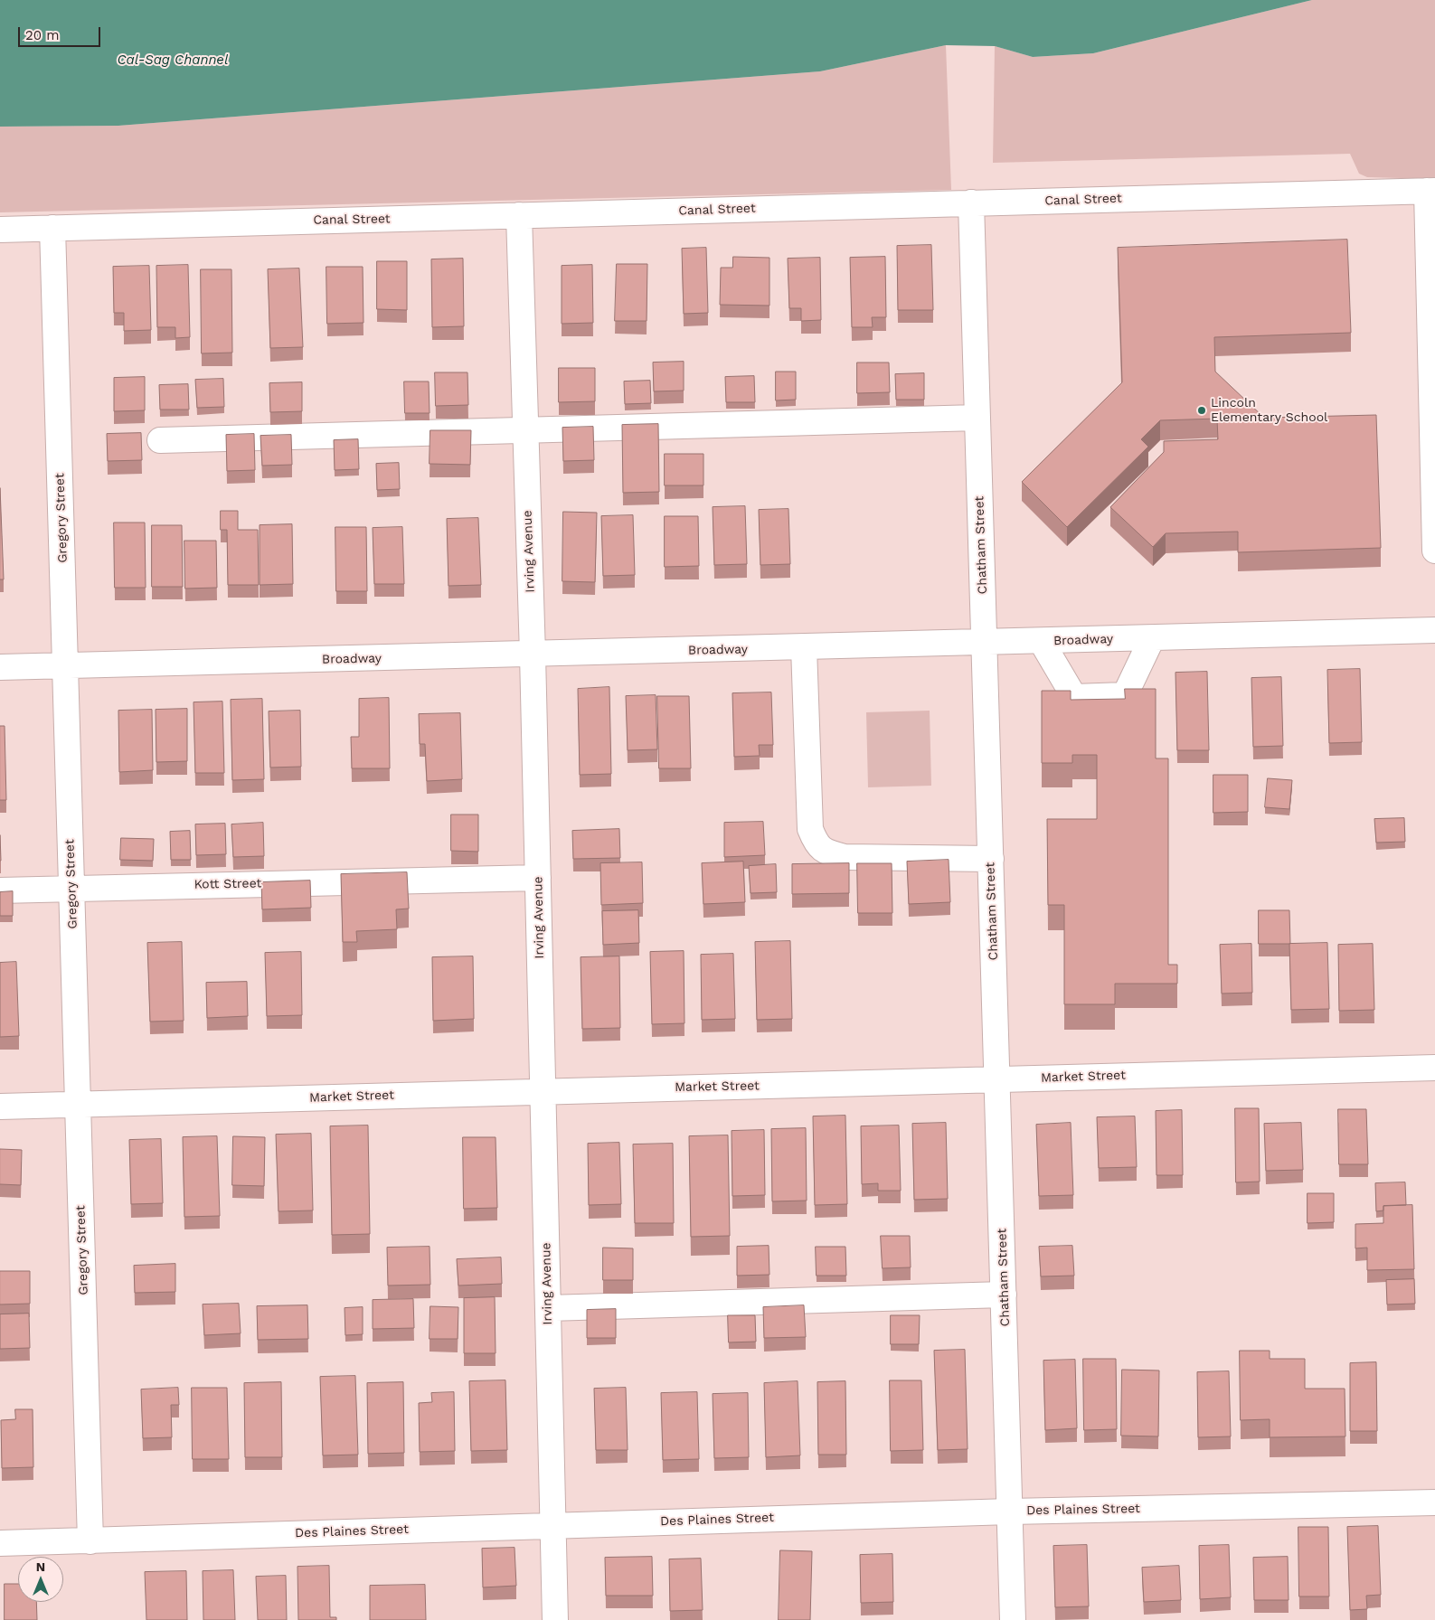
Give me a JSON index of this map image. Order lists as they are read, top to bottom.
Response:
{
  "streets": {
    "street": [
      "Canal Street",
      "Gregory Street",
      "Chatham Street",
      "Irving Avenue",
      "Broadway",
      "Kott Street",
      "Market Street",
      "Des Plaines Street"
    ]
  },
  "crossings": [
    ["Canal Street", "Gregory Street"],
    ["Canal Street", "Chatham Street"],
    ["Canal Street", "Irving Avenue"],
    ["Gregory Street", "Broadway"],
    ["Gregory Street", "Kott Street"],
    ["Gregory Street", "Market Street"],
    ["Gregory Street", "Des Plaines Street"],
    ["Chatham Street", "Broadway"],
    ["Chatham Street", "Market Street"],
    ["Chatham Street", "Des Plaines Street"],
    ["Irving Avenue", "Broadway"],
    ["Irving Avenue", "Kott Street"],
    ["Irving Avenue", "Market Street"],
    ["Irving Avenue", "Des Plaines Street"]
  ],
  "water": ["Cal-Sag Channel"],
  "places": ["Lincoln Elementary School"],
  "scale_bar": "20 m",
  "north": "top"
}
